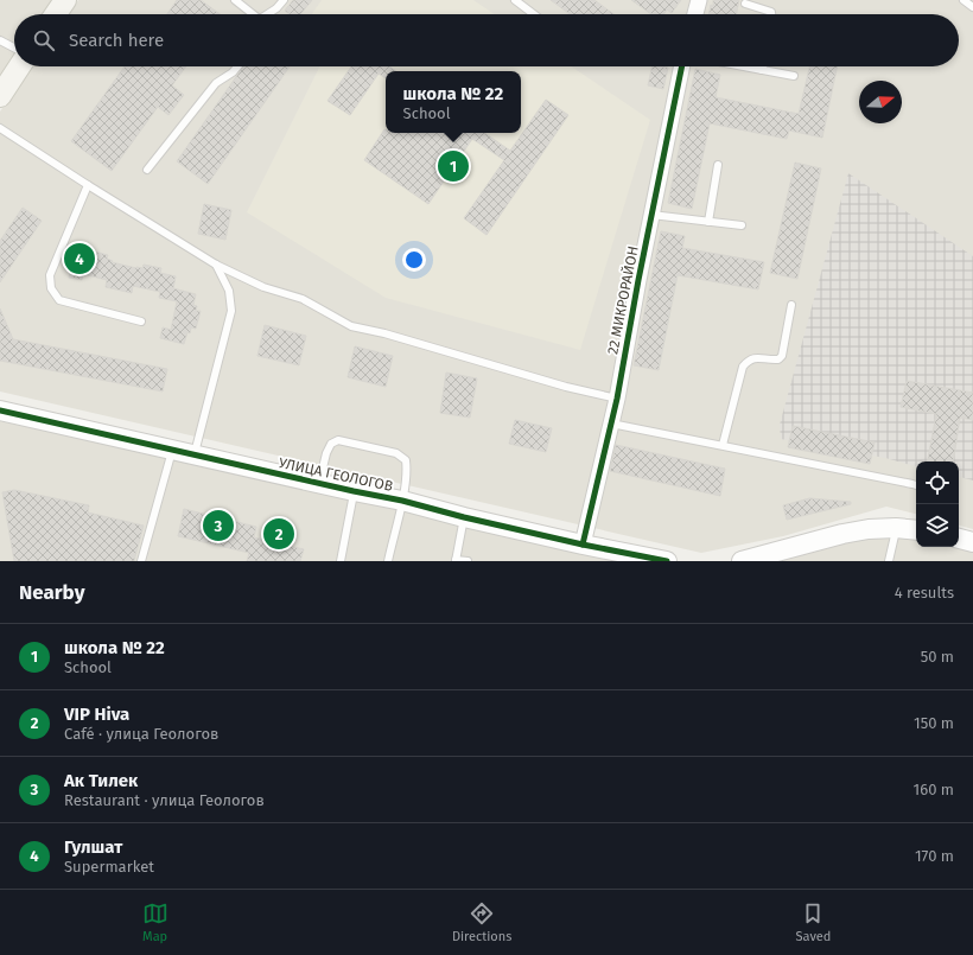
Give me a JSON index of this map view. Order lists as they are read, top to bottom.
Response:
{
  "streets": {
    "street": ["22 МИКРОРАЙОН", "УЛИЦА ГЕОЛОГОВ"]
  },
  "crossings": [
    ["22 МИКРОРАЙОН", "УЛИЦА ГЕОЛОГОВ"]
  ],
  "north": "right",
  "page": {
    "search": "Search here",
    "popup": ["школа № 22", "School"],
    "pins": [
      "1",
      "4",
      "3",
      "2"
    ],
    "heading": ["Nearby", "4 results"],
    "list": [
      {
        "mark": "1",
        "name": "школа № 22",
        "note": "School",
        "value": "50 m"
      },
      {
        "mark": "2",
        "name": "VIP Hiva",
        "note": "Café · улица Геологов",
        "value": "150 m"
      },
      {
        "mark": "3",
        "name": "Ак Тилек",
        "note": "Restaurant · улица Геологов",
        "value": "160 m"
      },
      {
        "mark": "4",
        "name": "Гулшат",
        "note": "Supermarket",
        "value": "170 m"
      }
    ],
    "nav": ["Map", "Directions", "Saved"]
  }
}
